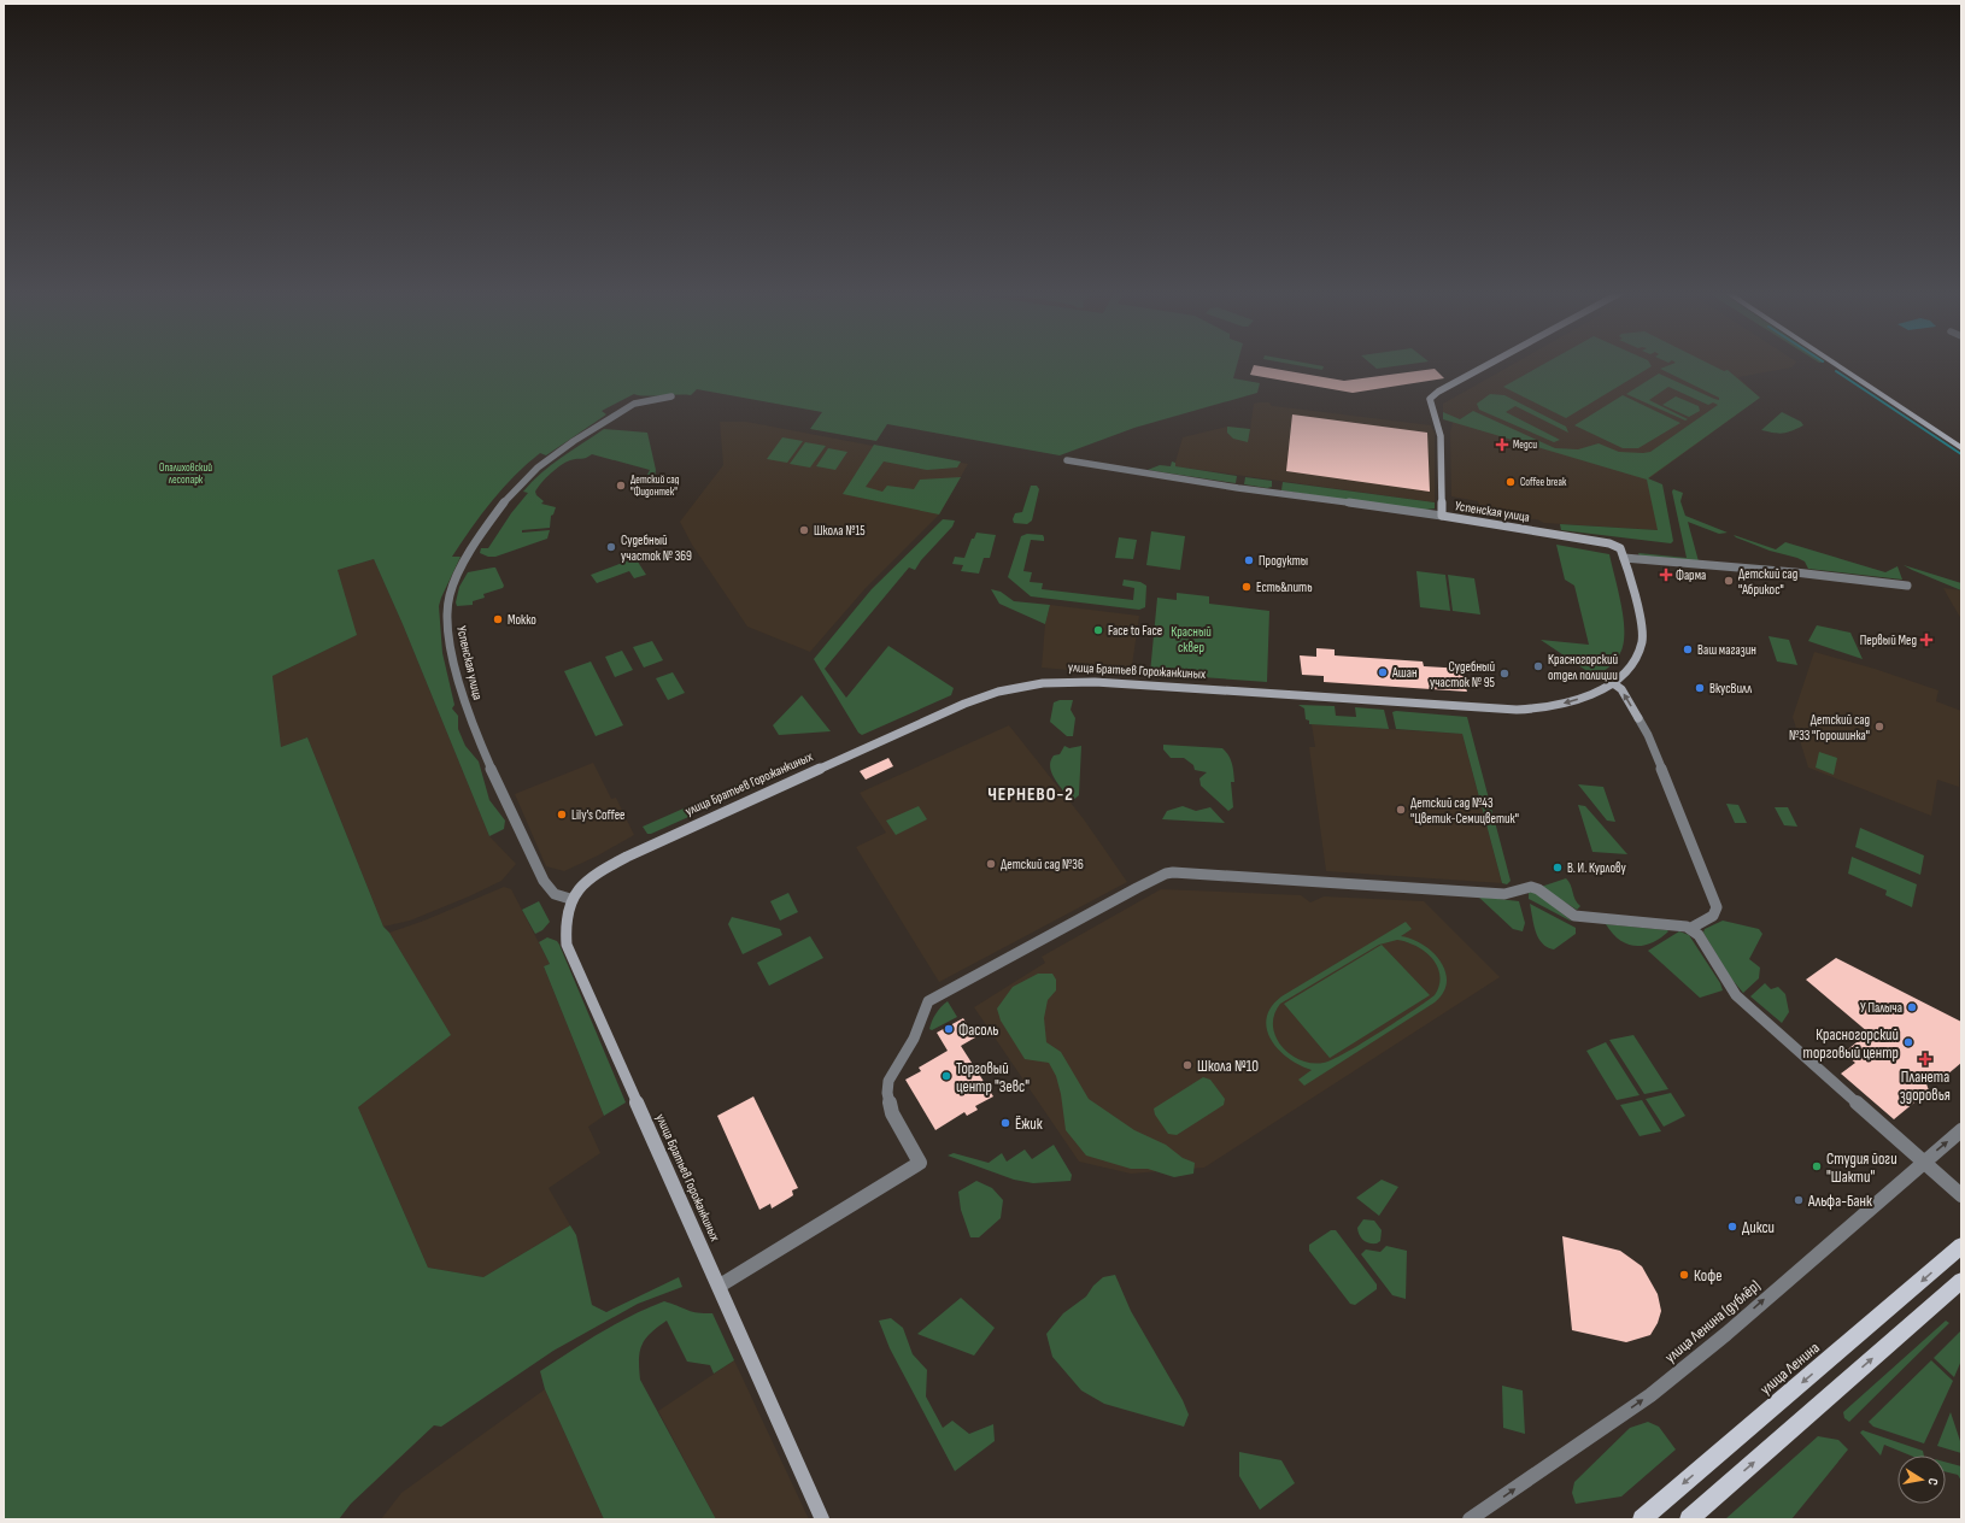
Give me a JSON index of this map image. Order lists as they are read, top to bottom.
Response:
{
  "streets": {
    "main road": ["улица Ленина"],
    "street": ["Успенская улица", "улица Братьев Горожанкиных", "улица Ленина (дублёр)"]
  },
  "crossings": [
    ["Успенская улица", "улица Братьев Горожанкиных"]
  ],
  "one_way": ["улица Братьев Горожанкиных", "улица Ленина (дублёр)"],
  "districts": ["ЧЕРНЕВО-2"],
  "parks": ["Опалиховский лесопарк", "Красный сквер"],
  "places": {
    "health": [
      "Медси",
      "Фарма",
      "Первый Мед",
      "Планета здоровья"
    ],
    "other": [
      "Coffee break",
      "Детский сад \"Фидонтек\"",
      "Школа №15",
      "Судебный участок № 369",
      "Продукты",
      "Детский сад \"Абрикос\"",
      "Есть&пить",
      "Мокко",
      "Face to Face",
      "Ваш магазин",
      "Красногорский отдел полиции",
      "Ашан",
      "Судебный участок № 95",
      "ВкусВилл",
      "Детский сад №33 \"Горошинка\"",
      "Детский сад №43 \"Цветик-Семицветик\"",
      "Lily’s Coffee",
      "Детский сад №36",
      "В. И. Курлову",
      "У Палыча",
      "Фасоль",
      "Красногорский торговый центр",
      "Школа №10",
      "Торговый центр \"Зевс\"",
      "Ёжик",
      "Студия йоги \"Шакти\"",
      "Альфа-Банк",
      "Дикси",
      "Кофе"
    ]
  },
  "north": "right"
}
